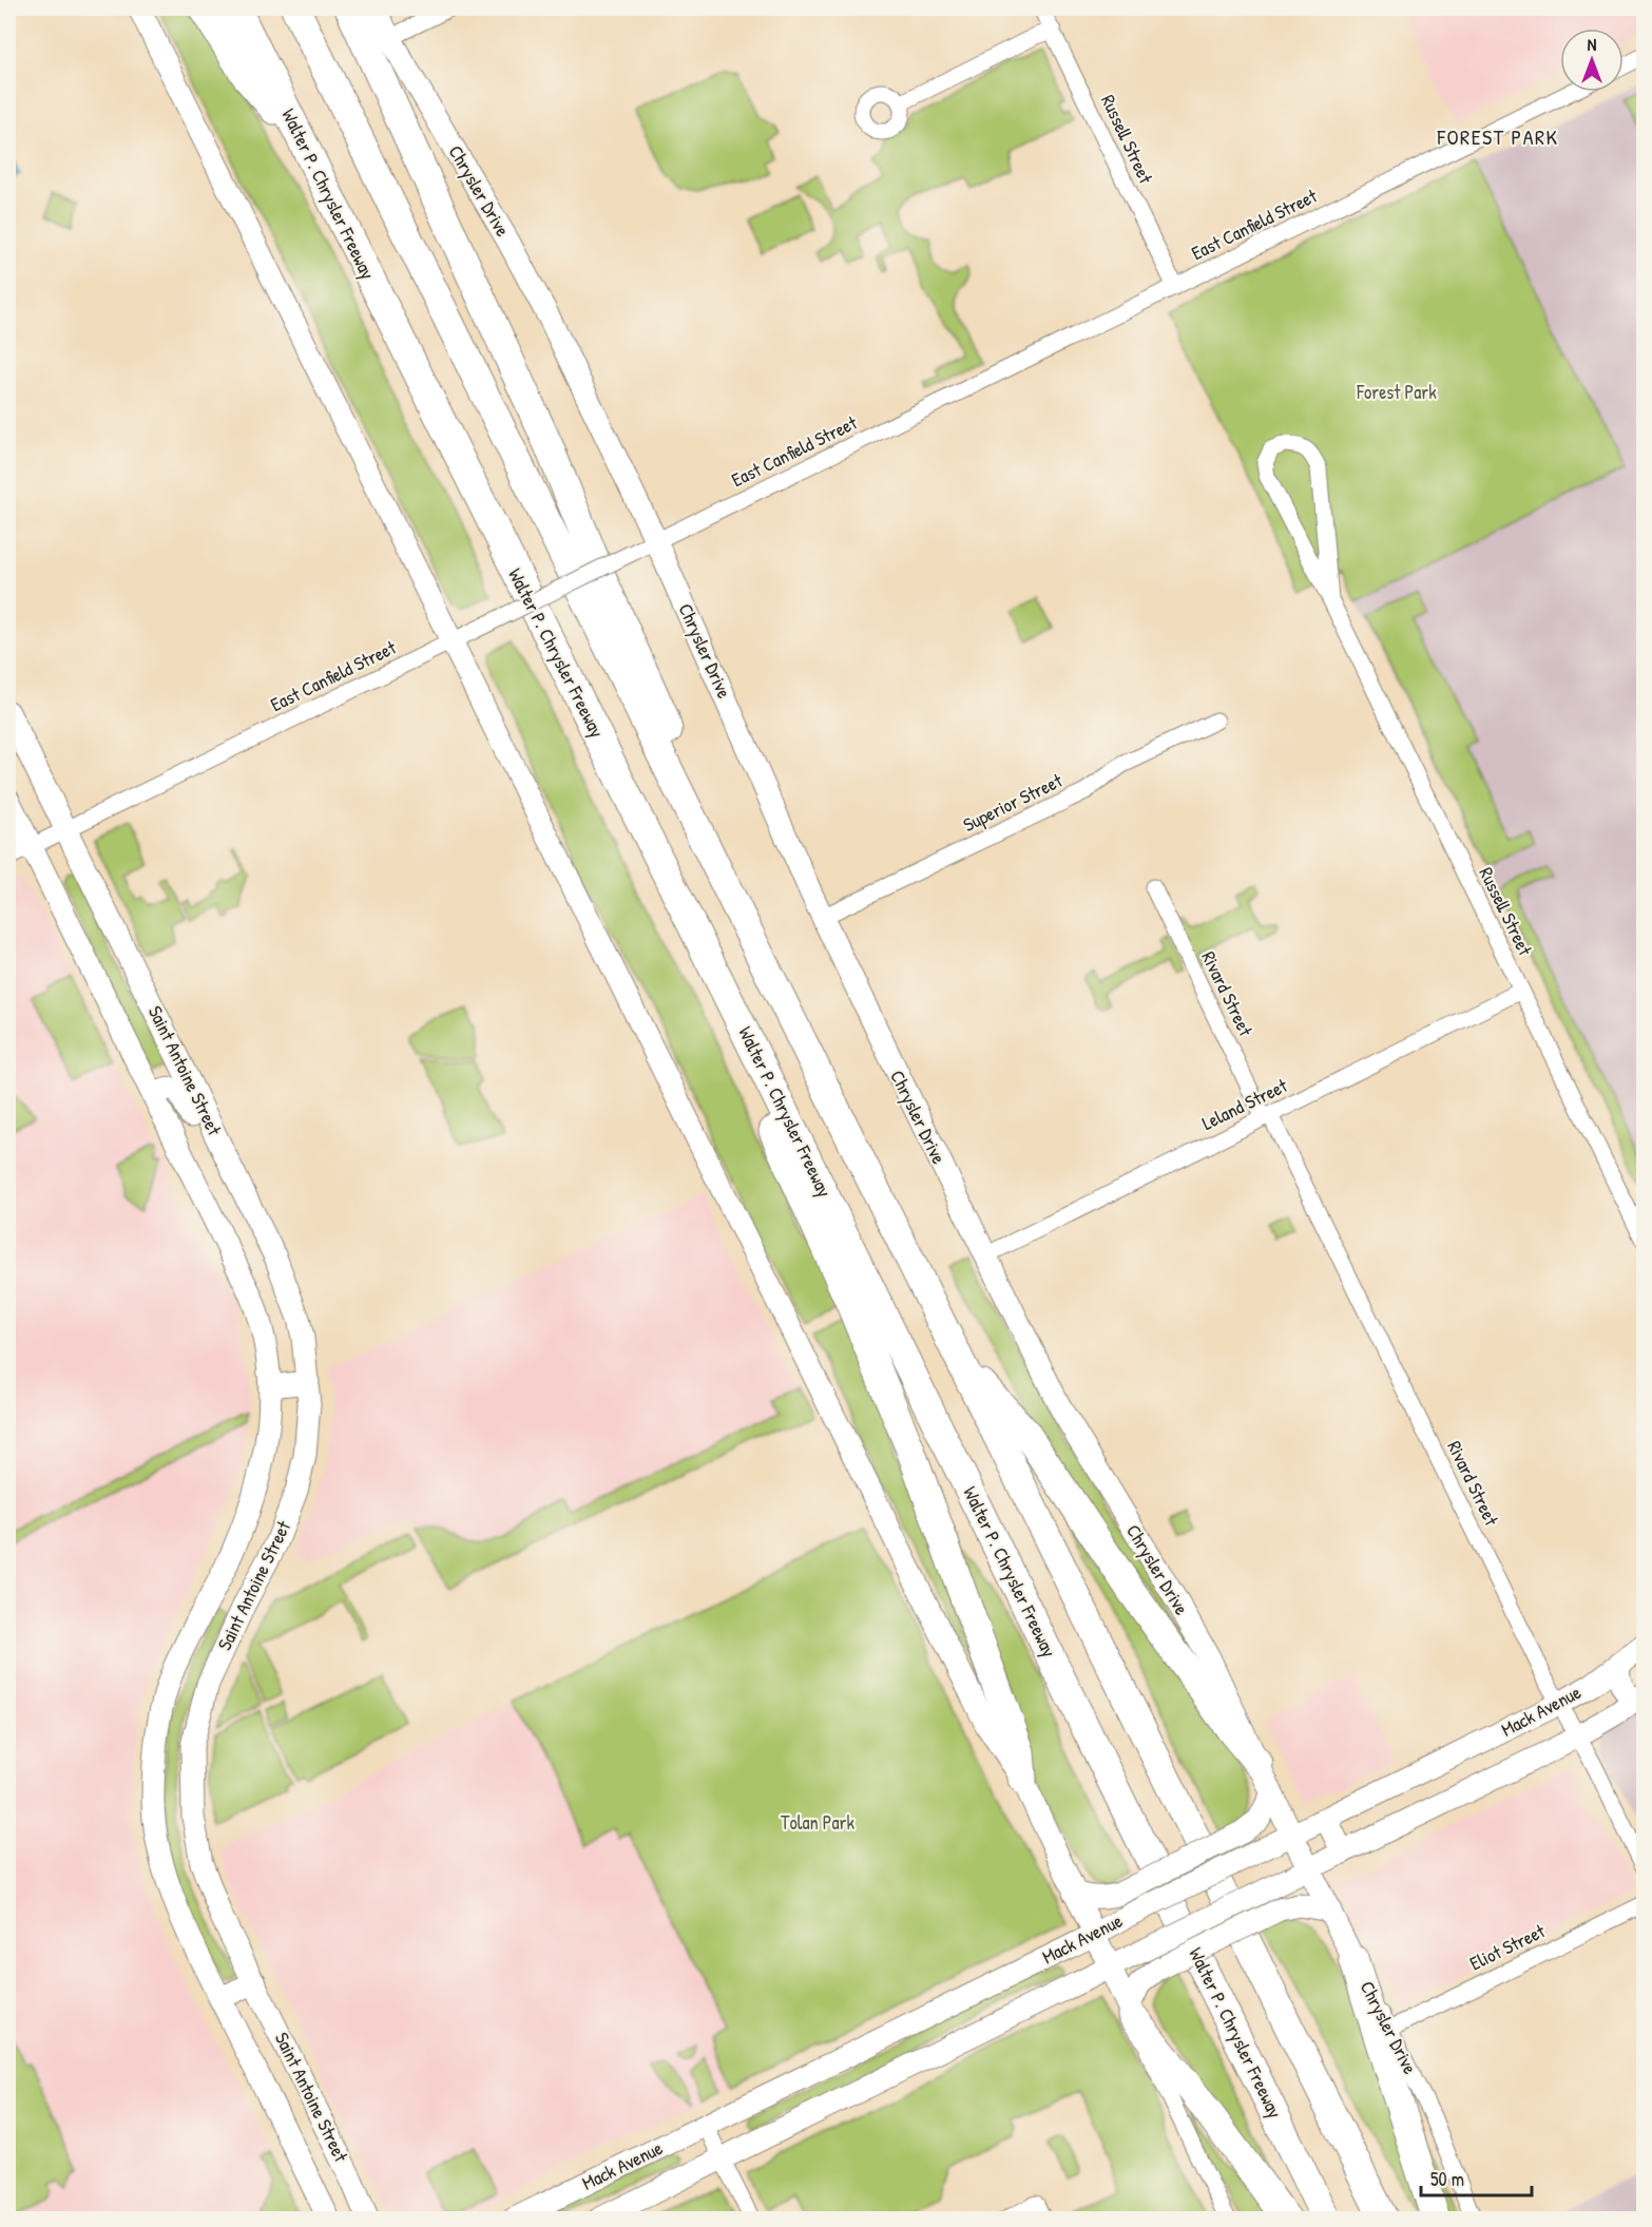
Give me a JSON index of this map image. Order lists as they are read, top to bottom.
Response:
{
  "streets": {
    "highway": ["Walter P. Chrysler Freeway"],
    "street": [
      "Russell Street",
      "Chrysler Drive",
      "East Canfield Street",
      "Superior Street",
      "Rivard Street",
      "Saint Antoine Street",
      "Leland Street",
      "Mack Avenue",
      "Eliot Street"
    ]
  },
  "crossings": [
    ["Russell Street", "East Canfield Street"],
    ["Russell Street", "Leland Street"],
    ["Chrysler Drive", "East Canfield Street"],
    ["Chrysler Drive", "Superior Street"],
    ["Chrysler Drive", "Leland Street"],
    ["Chrysler Drive", "Mack Avenue"],
    ["Chrysler Drive", "Eliot Street"],
    ["East Canfield Street", "Saint Antoine Street"],
    ["Rivard Street", "Leland Street"],
    ["Rivard Street", "Mack Avenue"]
  ],
  "districts": ["FOREST PARK"],
  "parks": ["Forest Park", "Tolan Park"],
  "scale_bar": "50 m",
  "north": "top"
}
